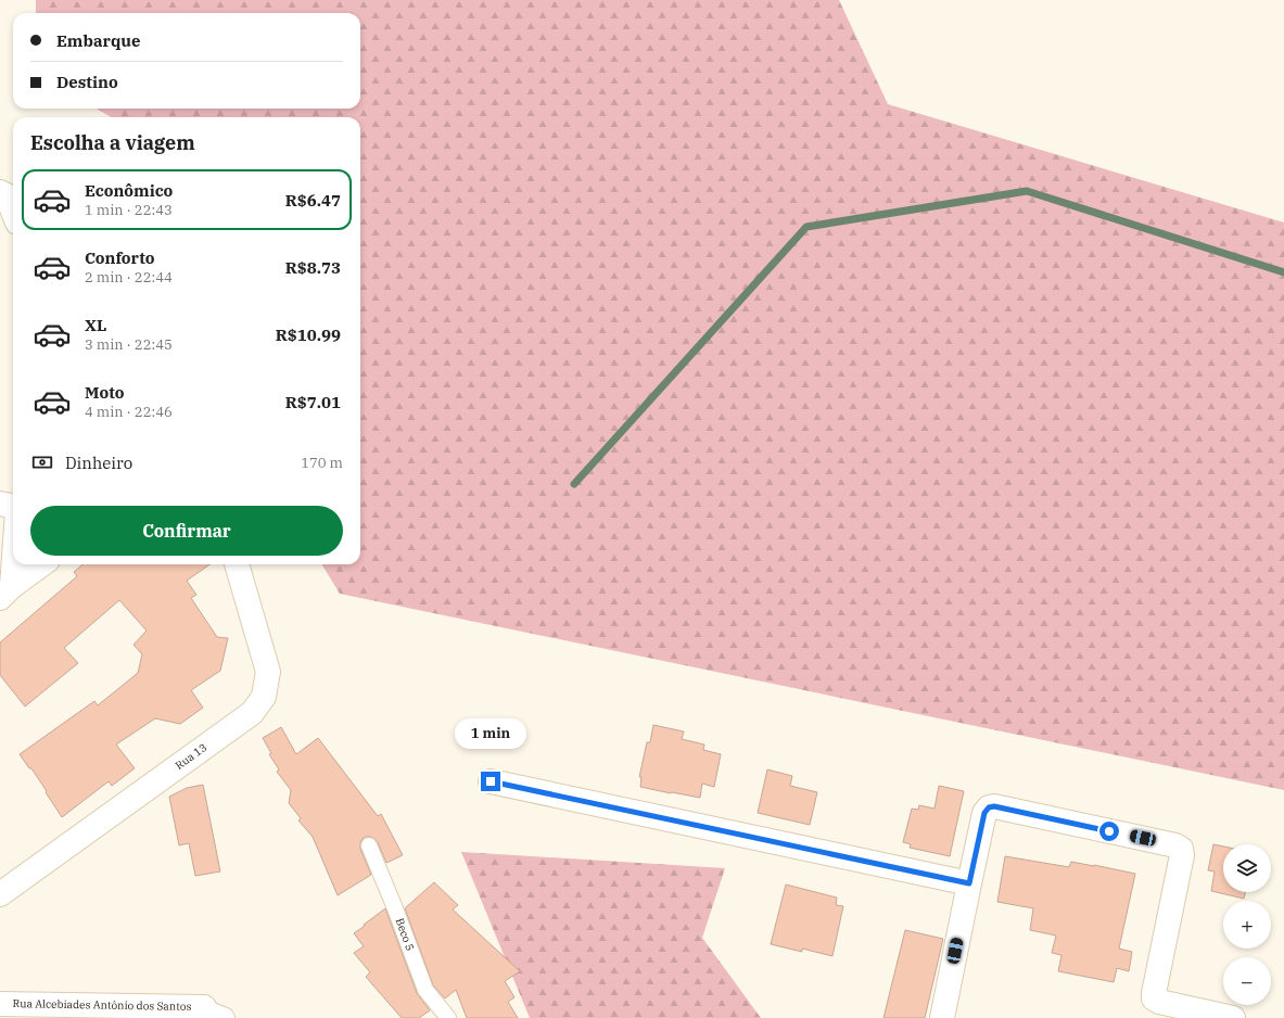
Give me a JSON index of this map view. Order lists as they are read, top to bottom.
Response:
{
  "streets": {
    "street": ["Rua 13", "Rua Alcebiades Antônio dos Santos"],
    "lane": ["Beco 5"]
  },
  "page": {
    "banner": ["Embarque", "Destino"],
    "heading": "Escolha a viagem",
    "list": [
      {
        "name": "Econômico",
        "note": "1 min · 22:43",
        "value": "R$6.47"
      },
      {
        "name": "Conforto",
        "note": "2 min · 22:44",
        "value": "R$8.73"
      },
      {
        "name": "XL",
        "note": "3 min · 22:45",
        "value": "R$10.99"
      },
      {
        "name": "Moto",
        "note": "4 min · 22:46",
        "value": "R$7.01"
      }
    ],
    "pay": ["Dinheiro", "170 m"],
    "buttons": "Confirmar",
    "bubble": "1 min",
    "map_buttons": ["+", "−"]
  }
}
